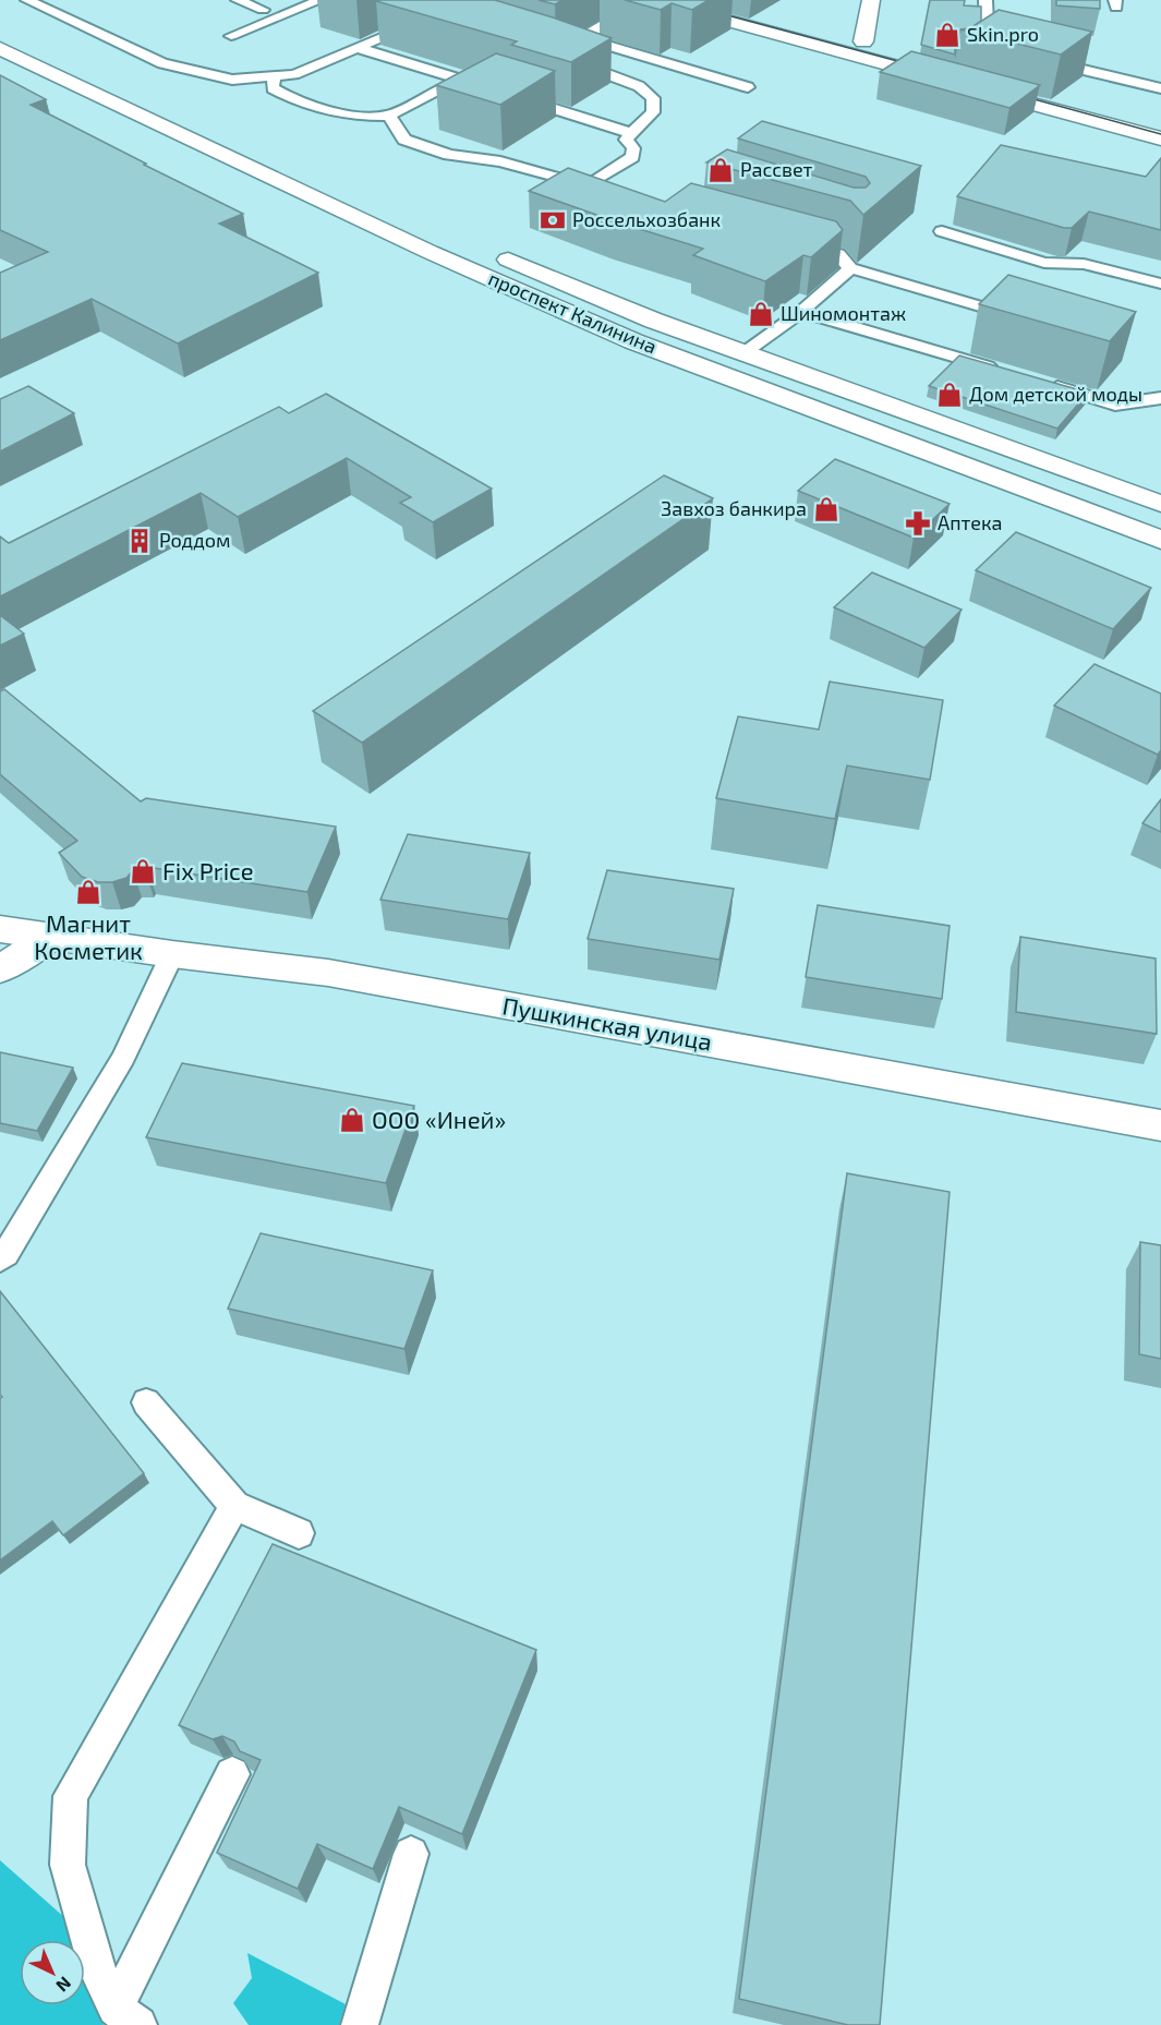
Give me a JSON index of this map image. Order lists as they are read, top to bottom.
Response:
{
  "streets": {
    "main road": ["проспект Калинина", "Пушкинская улица"]
  },
  "places": {
    "shop": [
      "Skin.pro",
      "Рассвет",
      "Шиномонтаж",
      "Дом детской моды",
      "Завхоз банкира",
      "Fix Price",
      "Магнит Косметик",
      "ООО «Иней»"
    ],
    "bank": ["Россельхозбанк"],
    "pharmacy": ["Аптека"],
    "building": ["Роддом"]
  },
  "north": "bottom right"
}
